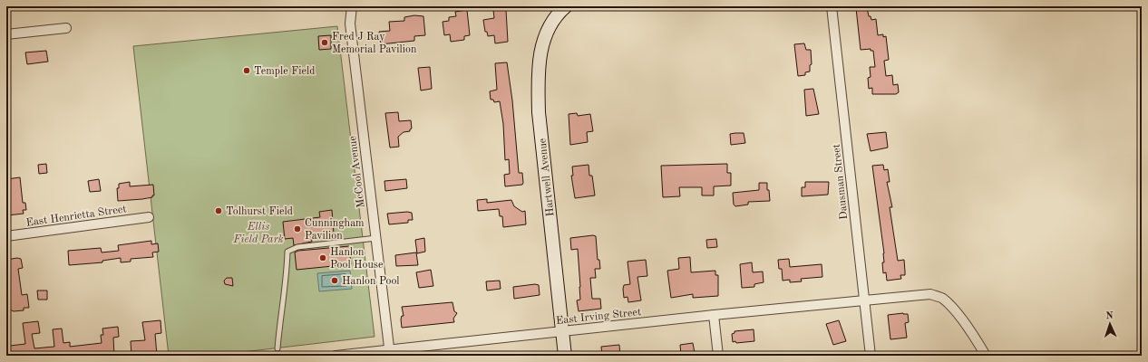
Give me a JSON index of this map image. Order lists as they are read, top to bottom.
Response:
{
  "streets": {
    "street": [
      "McCool Avenue",
      "Hartwell Avenue",
      "Dausman Street",
      "East Henrietta Street",
      "East Irving Street"
    ]
  },
  "crossings": [
    ["McCool Avenue", "East Irving Street"],
    ["Hartwell Avenue", "East Irving Street"],
    ["Dausman Street", "East Irving Street"]
  ],
  "parks": ["Ellis Field Park"],
  "places": [
    "Fred J Ray Memorial Pavilion",
    "Temple Field",
    "Tolhurst Field",
    "Cunningham Pavilion",
    "Hanlon Pool House",
    "Hanlon Pool"
  ],
  "north": "top"
}
